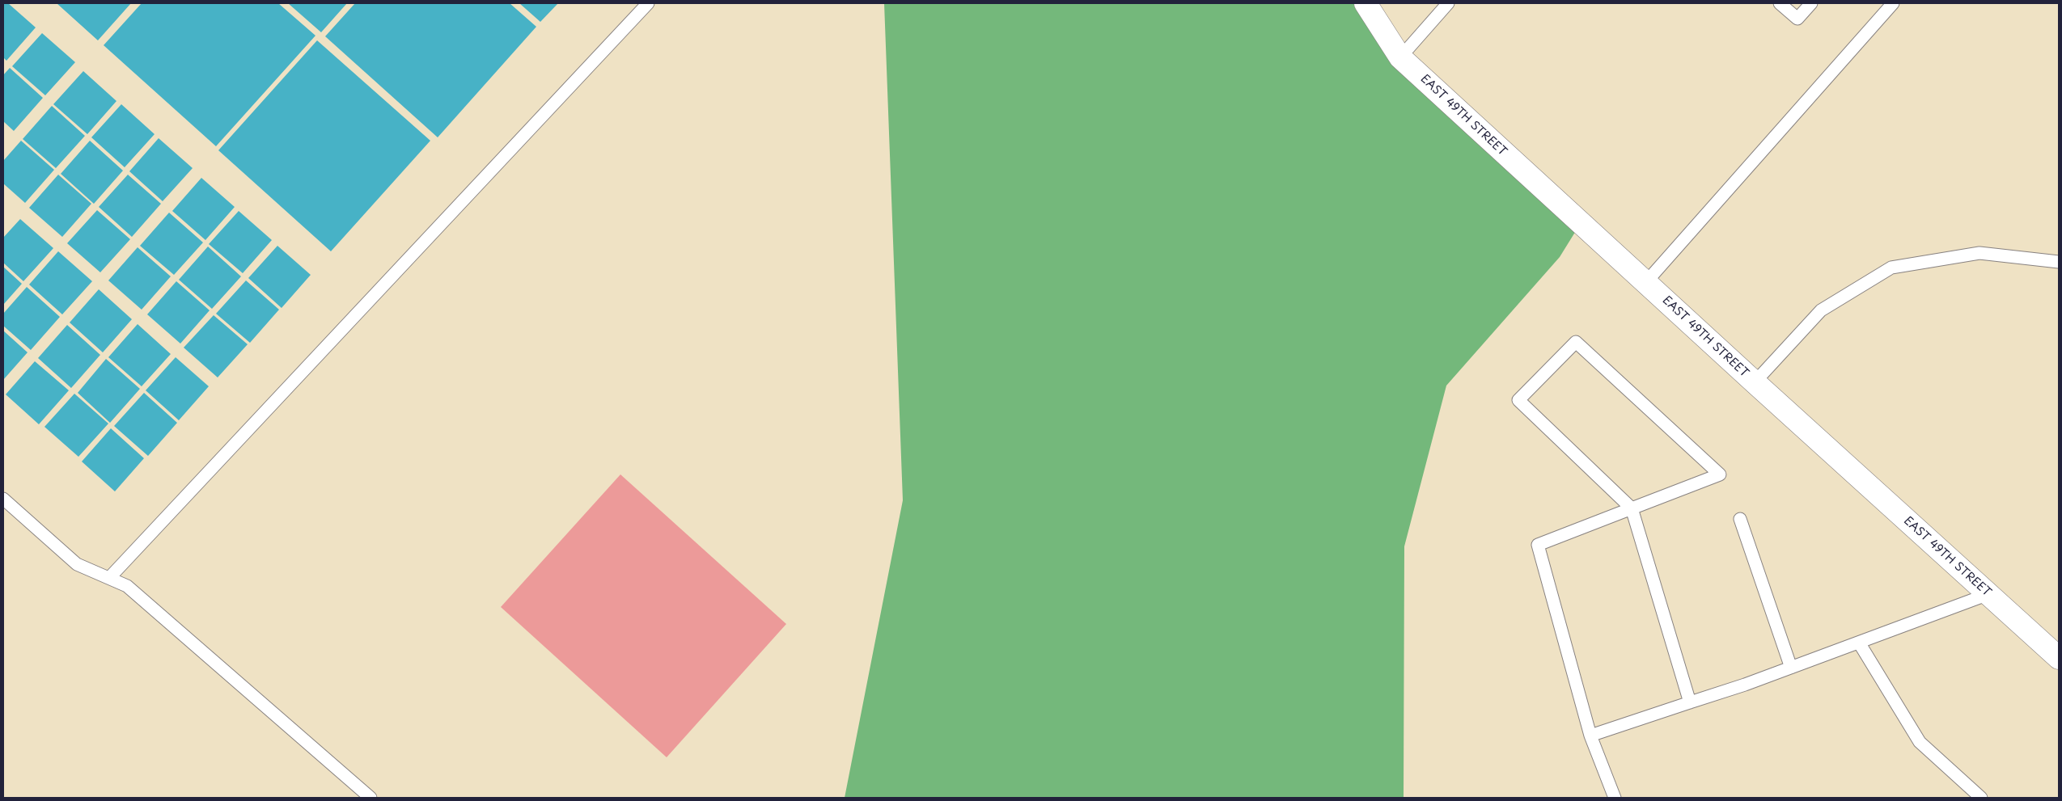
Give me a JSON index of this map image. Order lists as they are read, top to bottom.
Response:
{
  "streets": {
    "street": ["EAST 49TH STREET"]
  }
}
